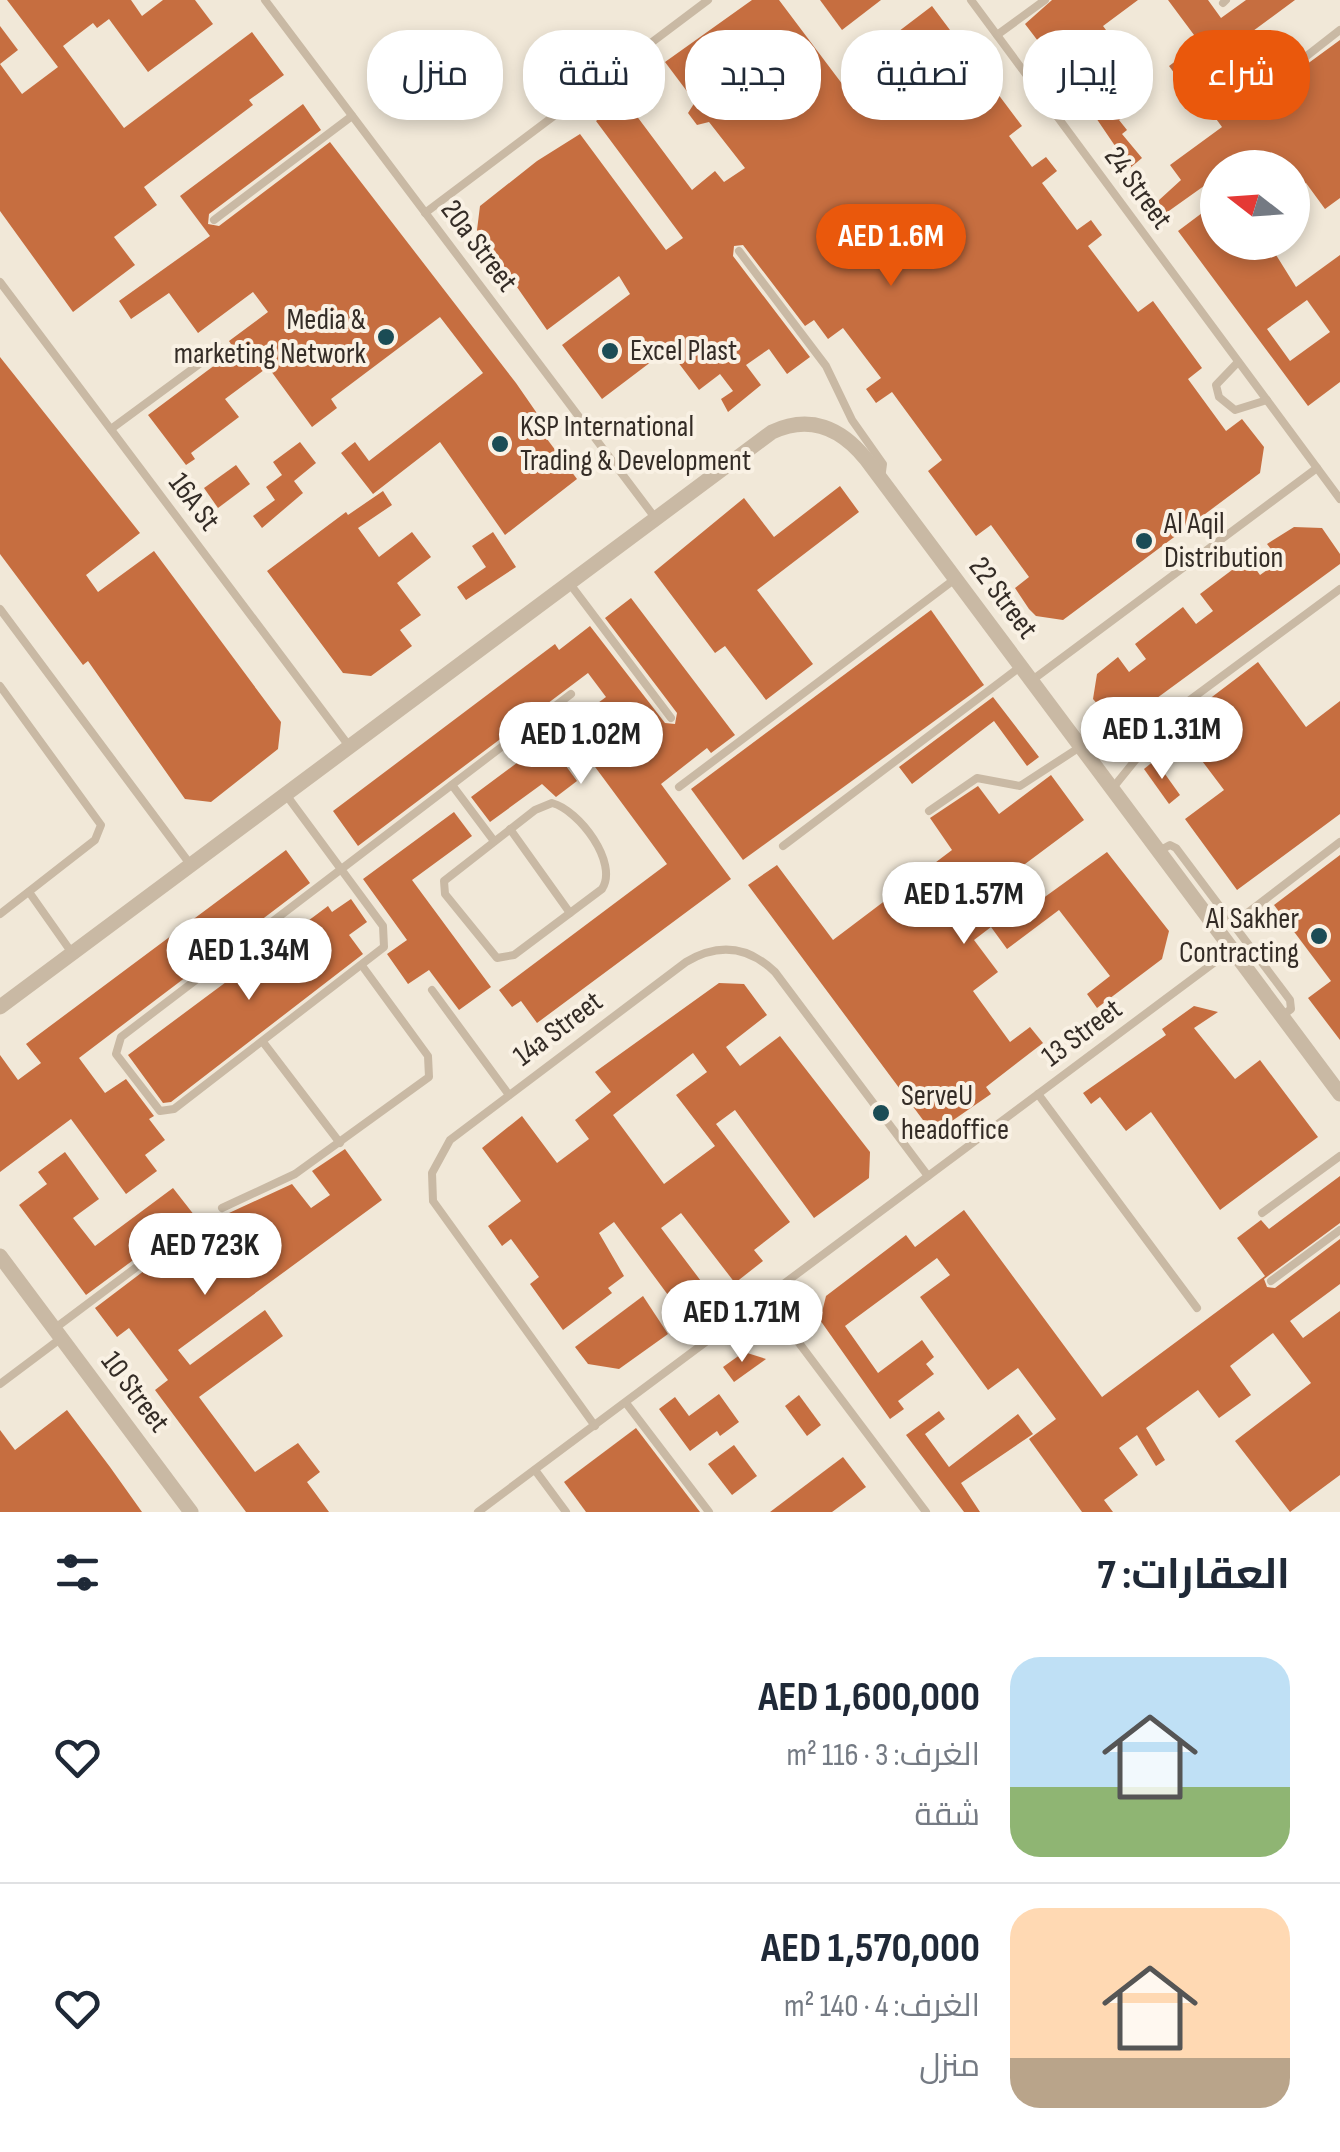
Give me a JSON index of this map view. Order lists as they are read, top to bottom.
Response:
{
  "streets": {
    "street": ["22 Street", "10 Street"],
    "lane": [
      "24 Street",
      "20a Street",
      "16A St",
      "14a Street",
      "13 Street"
    ]
  },
  "crossings": [
    ["20a Street", "22 Street"],
    ["22 Street", "13 Street"],
    ["14a Street", "13 Street"]
  ],
  "places": [
    "Media & marketing Network",
    "Excel Plast",
    "KSP International Trading & Development",
    "Al Aqil Distribution",
    "Al Sakher Contracting",
    "ServeU headoffice"
  ],
  "north": "left",
  "page": {
    "chip": [
      "شراء",
      "إيجار",
      "تصفية",
      "جديد",
      "شقة",
      "منزل"
    ],
    "price": [
      "AED 1.6M",
      "AED 1.31M",
      "AED 1.02M",
      "AED 1.57M",
      "AED 1.34M",
      "AED 723K",
      "AED 1.71M"
    ],
    "heading": "العقارات: 7",
    "list": [
      {
        "name": "AED 1,600,000",
        "note": "الغرف: 3 · 116 m² · شقة"
      },
      {
        "name": "AED 1,570,000",
        "note": "الغرف: 4 · 140 m² · منزل"
      }
    ]
  }
}
